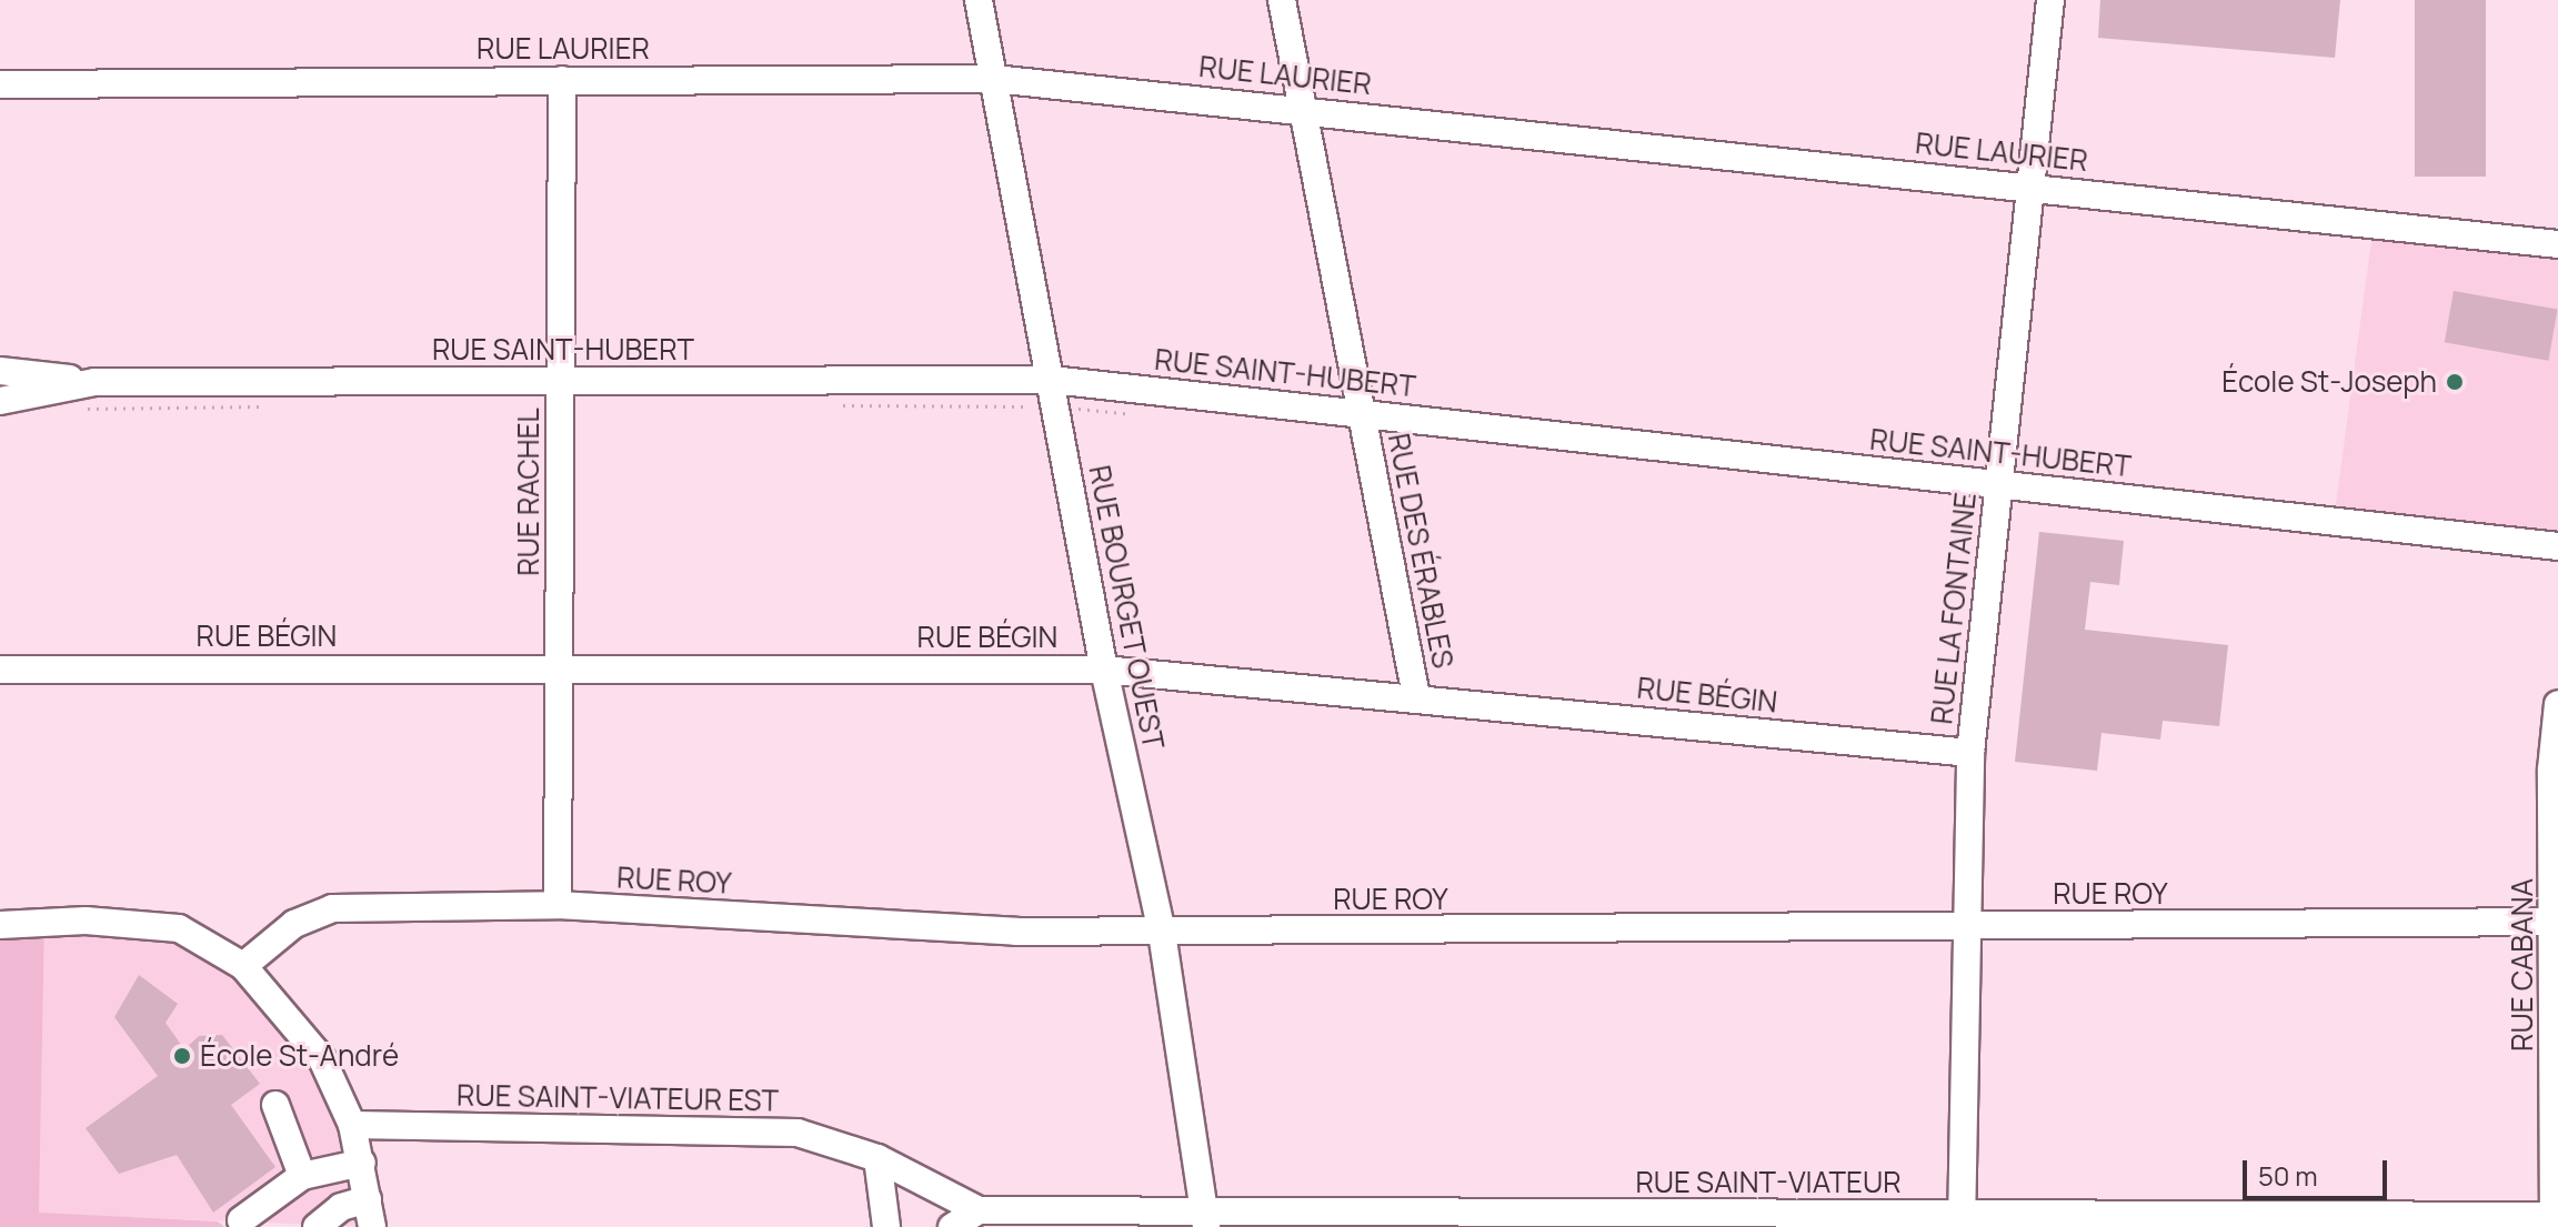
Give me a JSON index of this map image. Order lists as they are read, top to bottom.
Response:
{
  "streets": {
    "street": [
      "RUE LAURIER",
      "RUE SAINT-HUBERT",
      "RUE RACHEL",
      "RUE DES ÉRABLES",
      "RUE BOURGET OUEST",
      "RUE LA FONTAINE",
      "RUE BÉGIN",
      "RUE ROY",
      "RUE CABANA",
      "RUE SAINT-VIATEUR EST",
      "RUE SAINT-VIATEUR"
    ]
  },
  "crossings": [
    ["RUE LAURIER", "RUE RACHEL"],
    ["RUE LAURIER", "RUE DES ÉRABLES"],
    ["RUE LAURIER", "RUE BOURGET OUEST"],
    ["RUE LAURIER", "RUE LA FONTAINE"],
    ["RUE SAINT-HUBERT", "RUE RACHEL"],
    ["RUE SAINT-HUBERT", "RUE DES ÉRABLES"],
    ["RUE SAINT-HUBERT", "RUE BOURGET OUEST"],
    ["RUE SAINT-HUBERT", "RUE LA FONTAINE"],
    ["RUE RACHEL", "RUE BÉGIN"],
    ["RUE RACHEL", "RUE ROY"],
    ["RUE DES ÉRABLES", "RUE BÉGIN"],
    ["RUE BOURGET OUEST", "RUE BÉGIN"],
    ["RUE BOURGET OUEST", "RUE ROY"],
    ["RUE BOURGET OUEST", "RUE SAINT-VIATEUR"],
    ["RUE LA FONTAINE", "RUE BÉGIN"],
    ["RUE LA FONTAINE", "RUE ROY"],
    ["RUE LA FONTAINE", "RUE SAINT-VIATEUR"],
    ["RUE ROY", "RUE CABANA"],
    ["RUE CABANA", "RUE SAINT-VIATEUR"],
    ["RUE SAINT-VIATEUR EST", "RUE SAINT-VIATEUR"]
  ],
  "places": ["École St-Joseph", "École St-André"],
  "scale_bar": "50 m"
}
